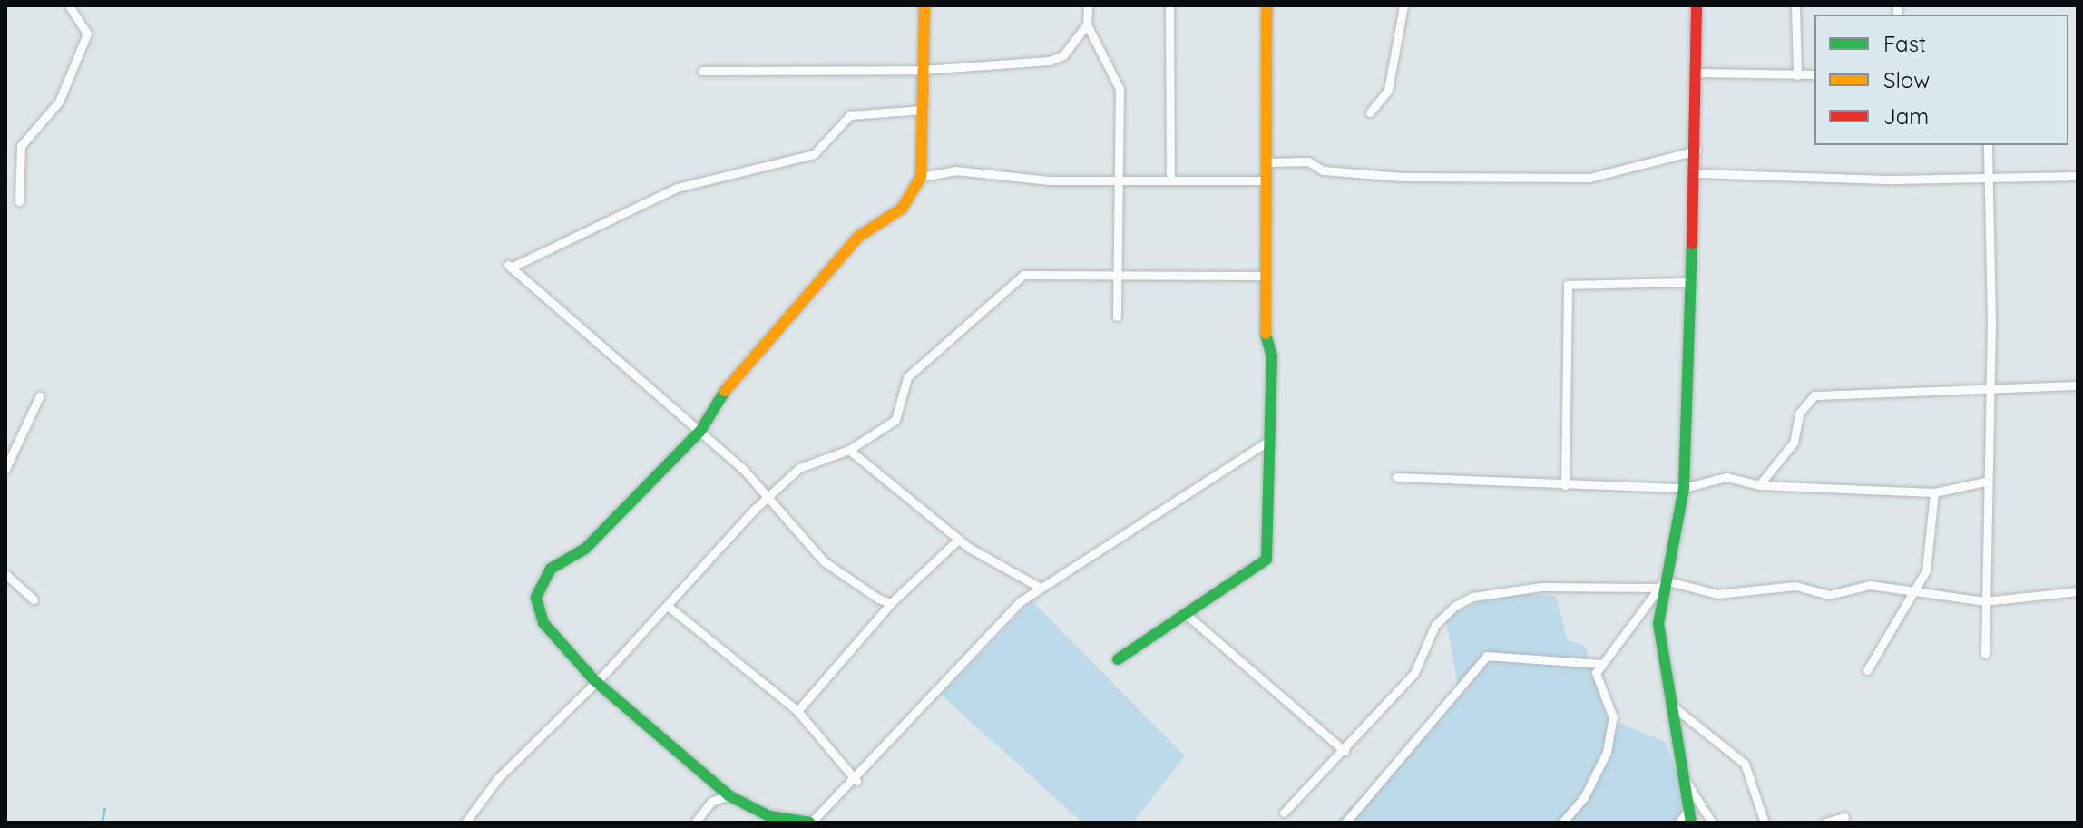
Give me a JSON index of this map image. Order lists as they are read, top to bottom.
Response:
{
  "legend": ["Fast", "Slow", "Jam"]
}
